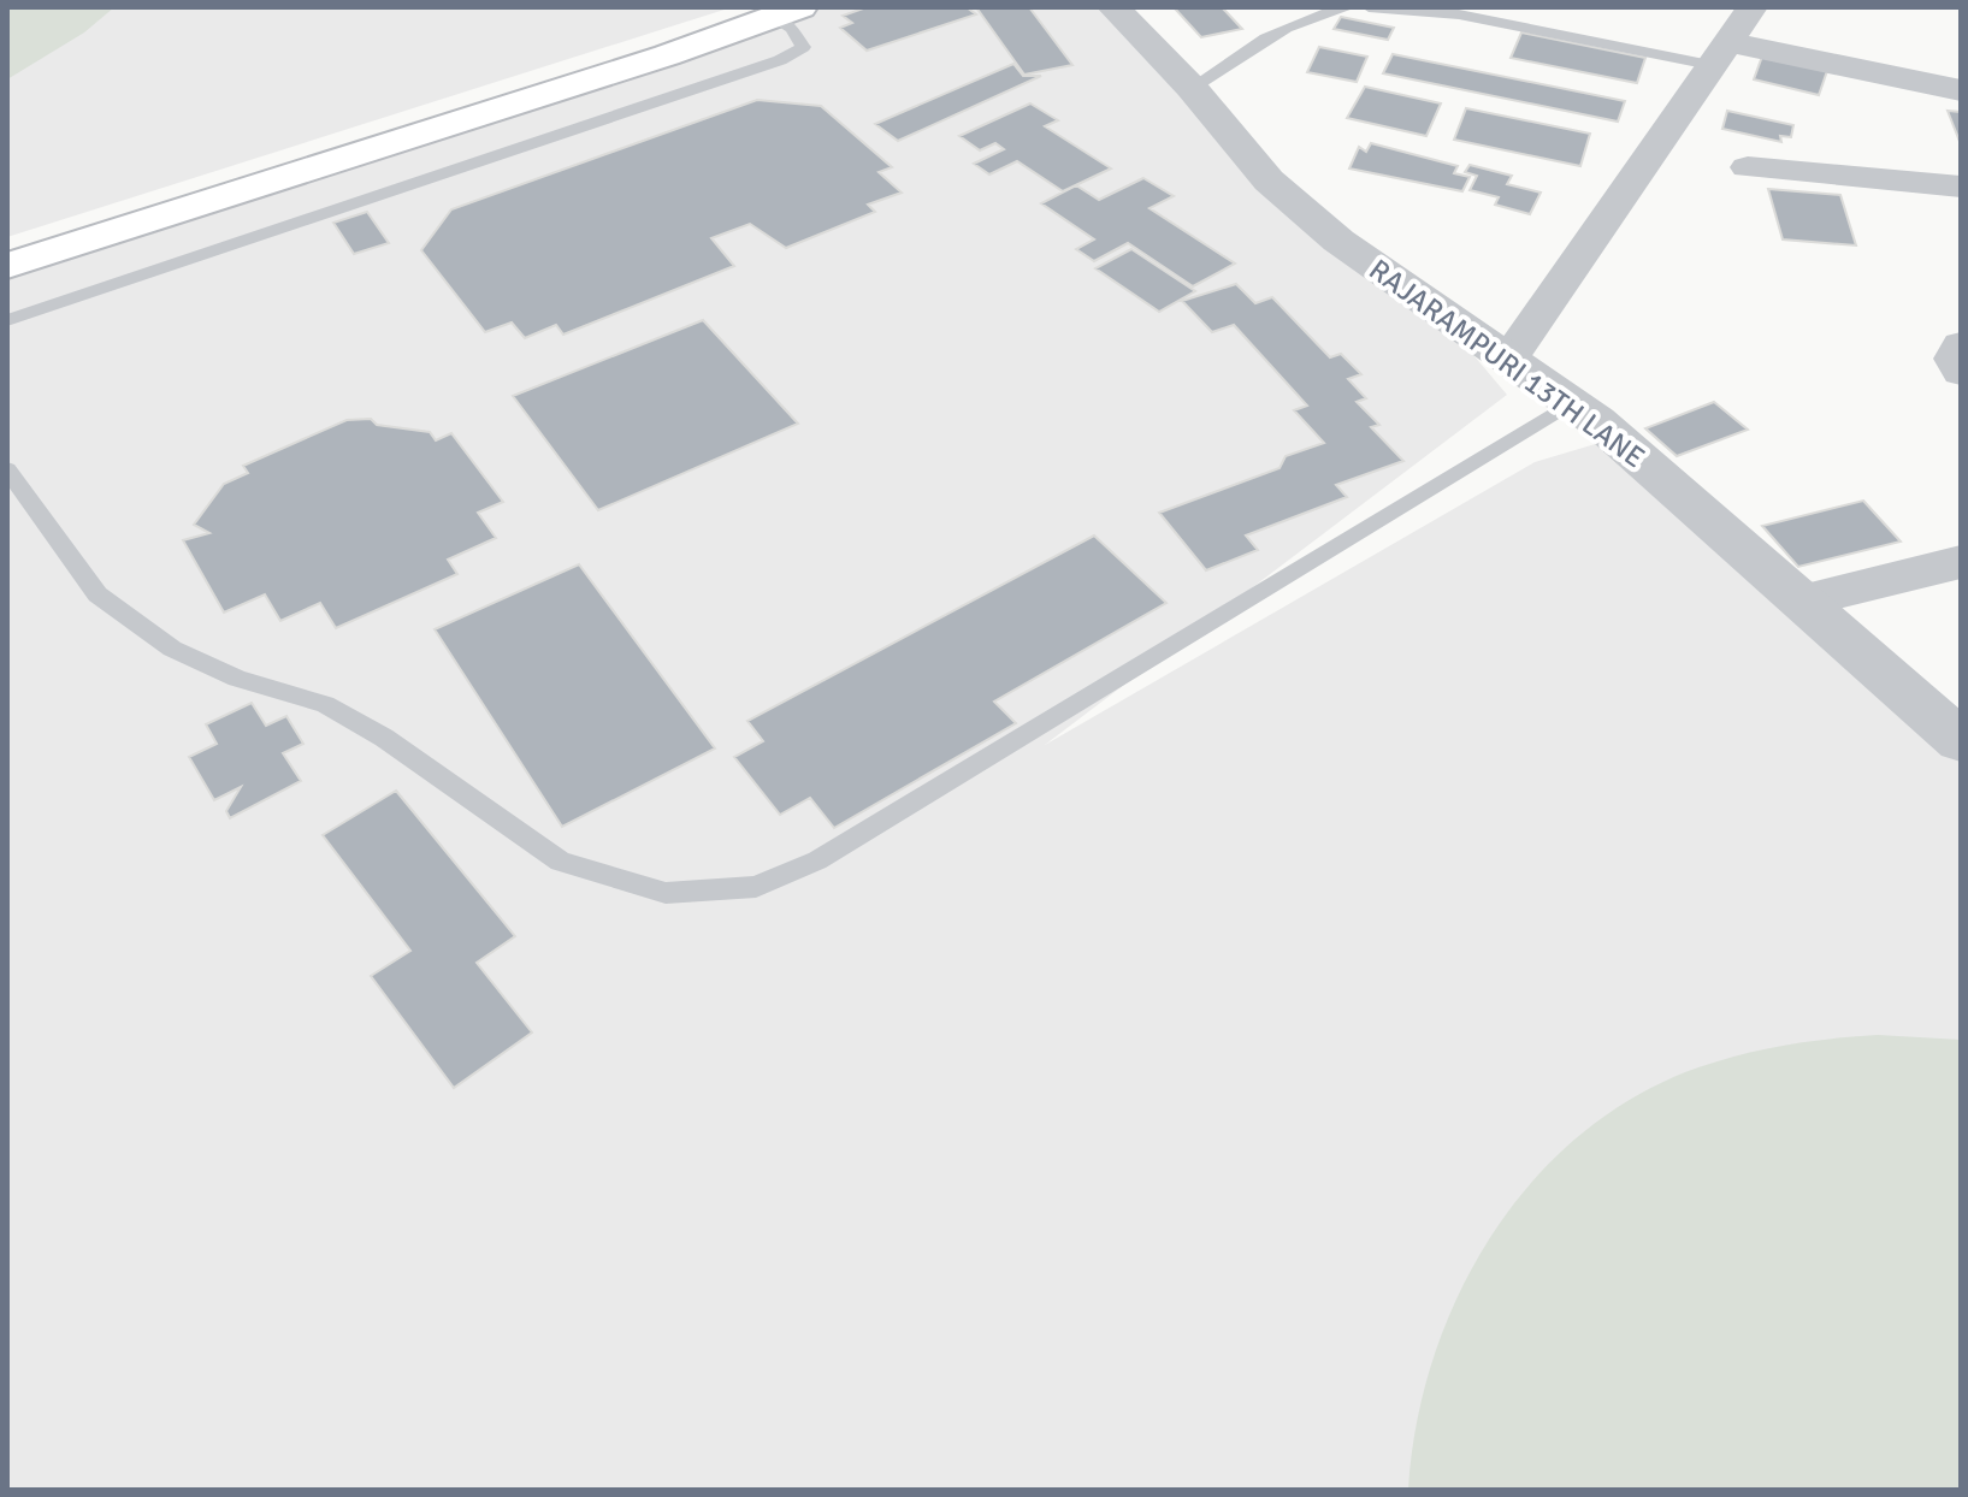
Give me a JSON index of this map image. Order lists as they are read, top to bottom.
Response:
{
  "streets": {
    "street": ["RAJARAMPURI 13TH LANE"]
  }
}
